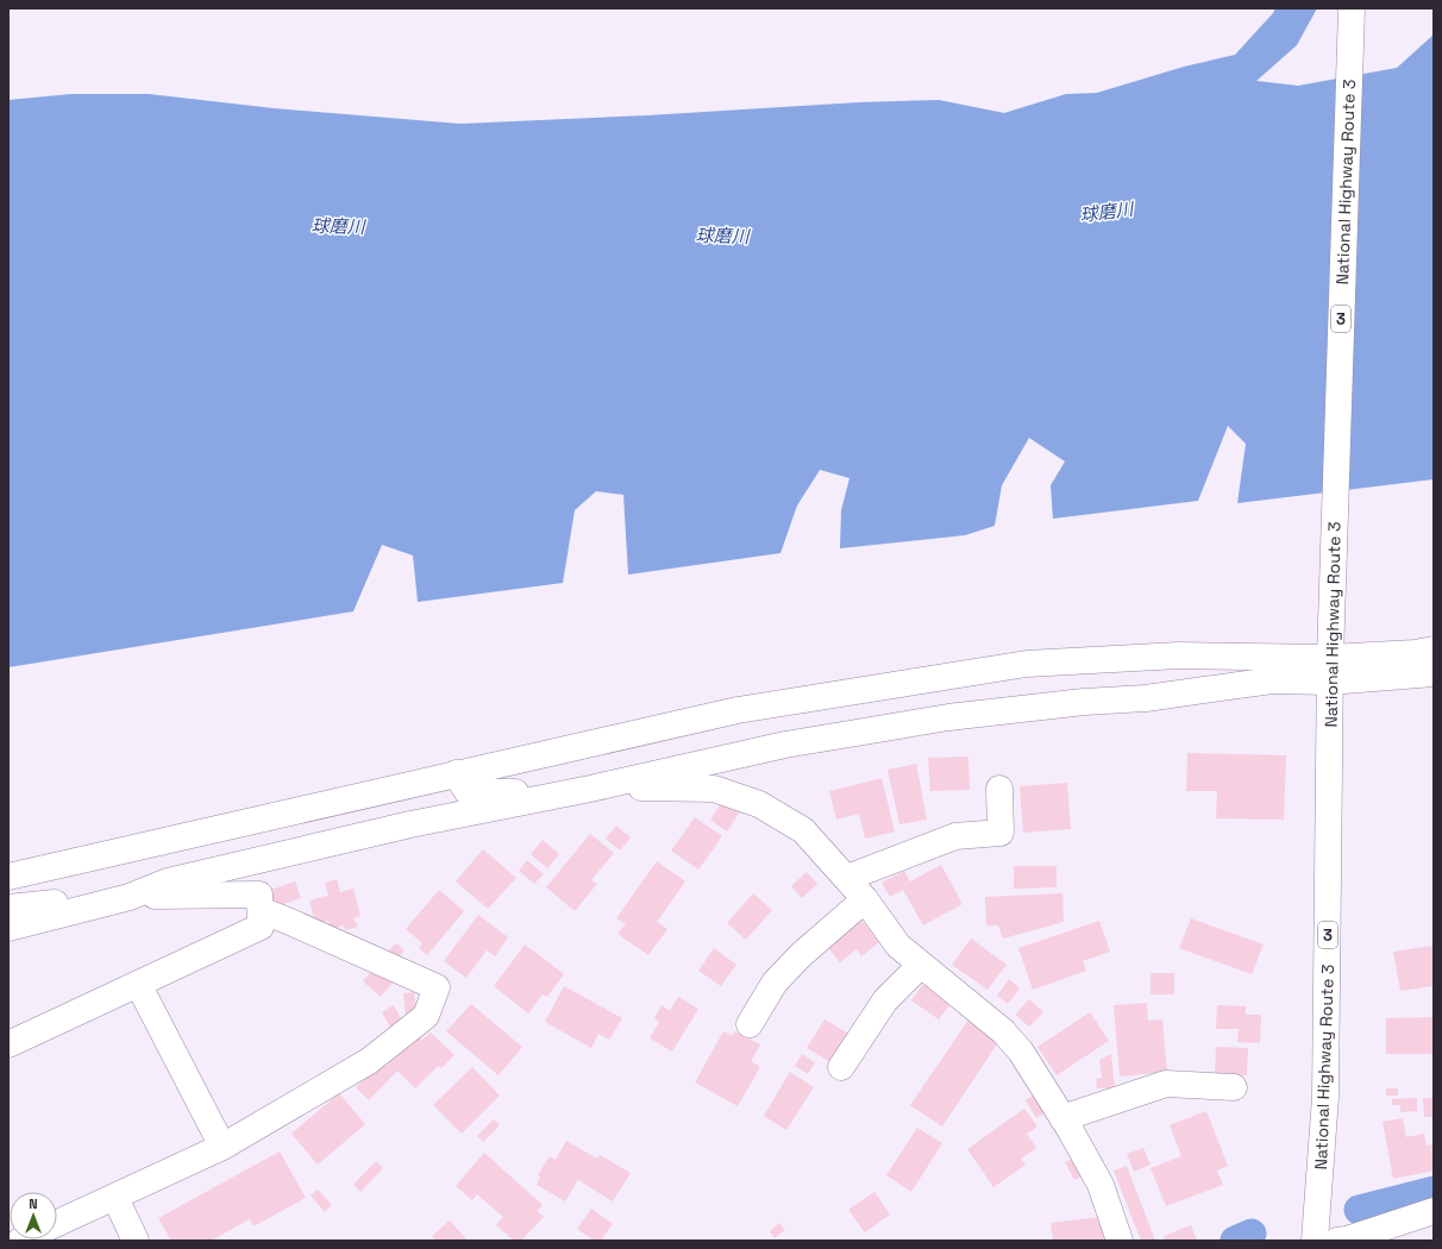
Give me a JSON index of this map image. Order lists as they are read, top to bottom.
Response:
{
  "streets": {
    "main road": ["National Highway Route 3", "3"]
  },
  "water": ["球磨川"],
  "north": "top"
}
